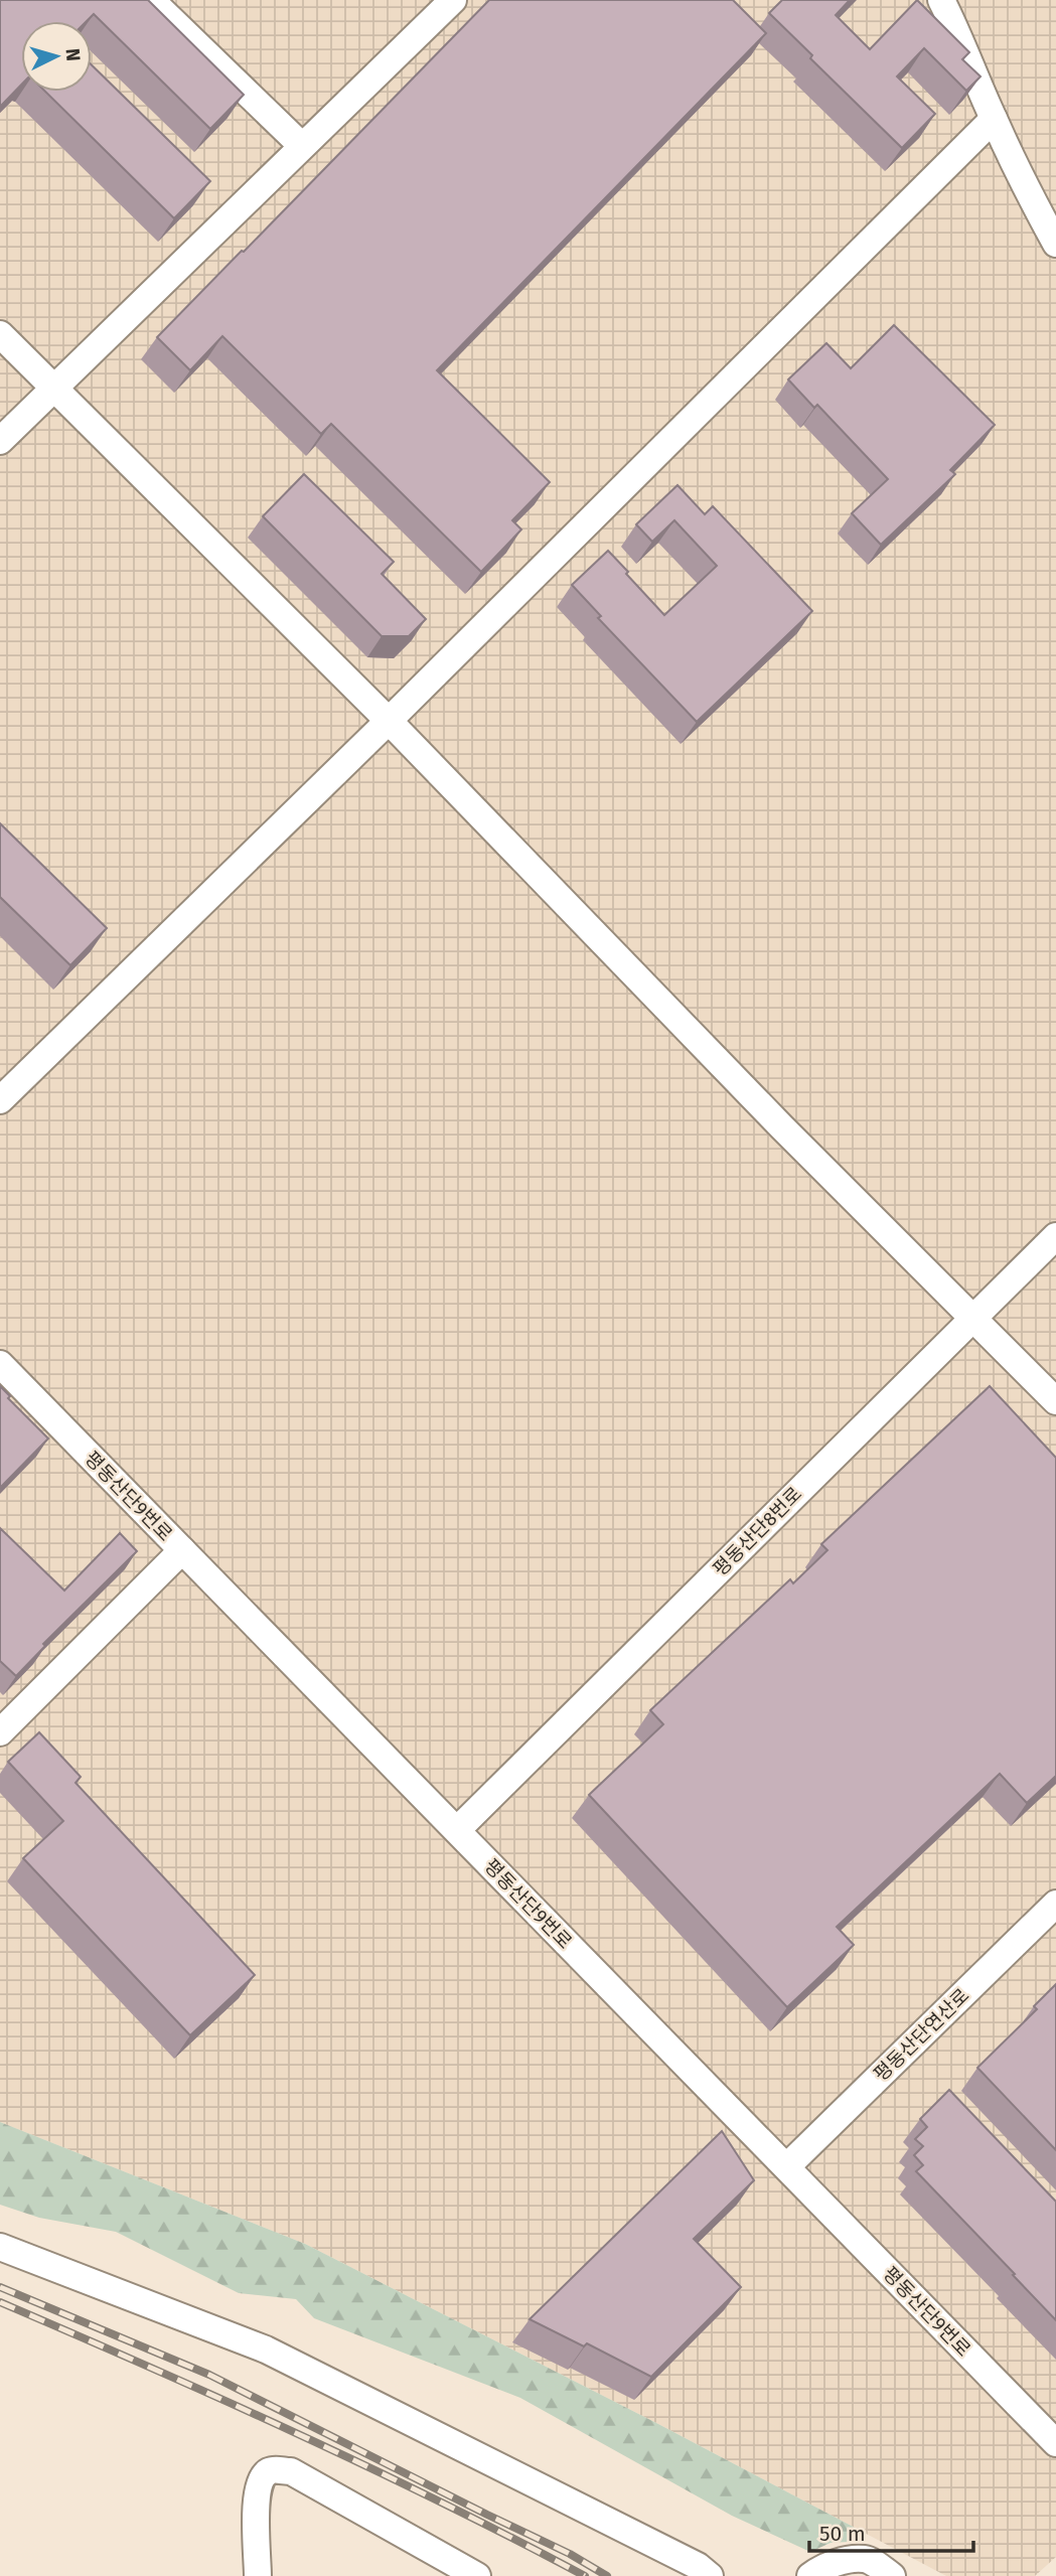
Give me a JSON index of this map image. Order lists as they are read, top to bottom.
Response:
{
  "streets": {
    "street": ["평동산단9번로", "평동산단8번로", "평동산단연산로"]
  },
  "crossings": [
    ["평동산단9번로", "평동산단8번로"],
    ["평동산단9번로", "평동산단연산로"]
  ],
  "scale_bar": "50 m",
  "north": "right"
}
